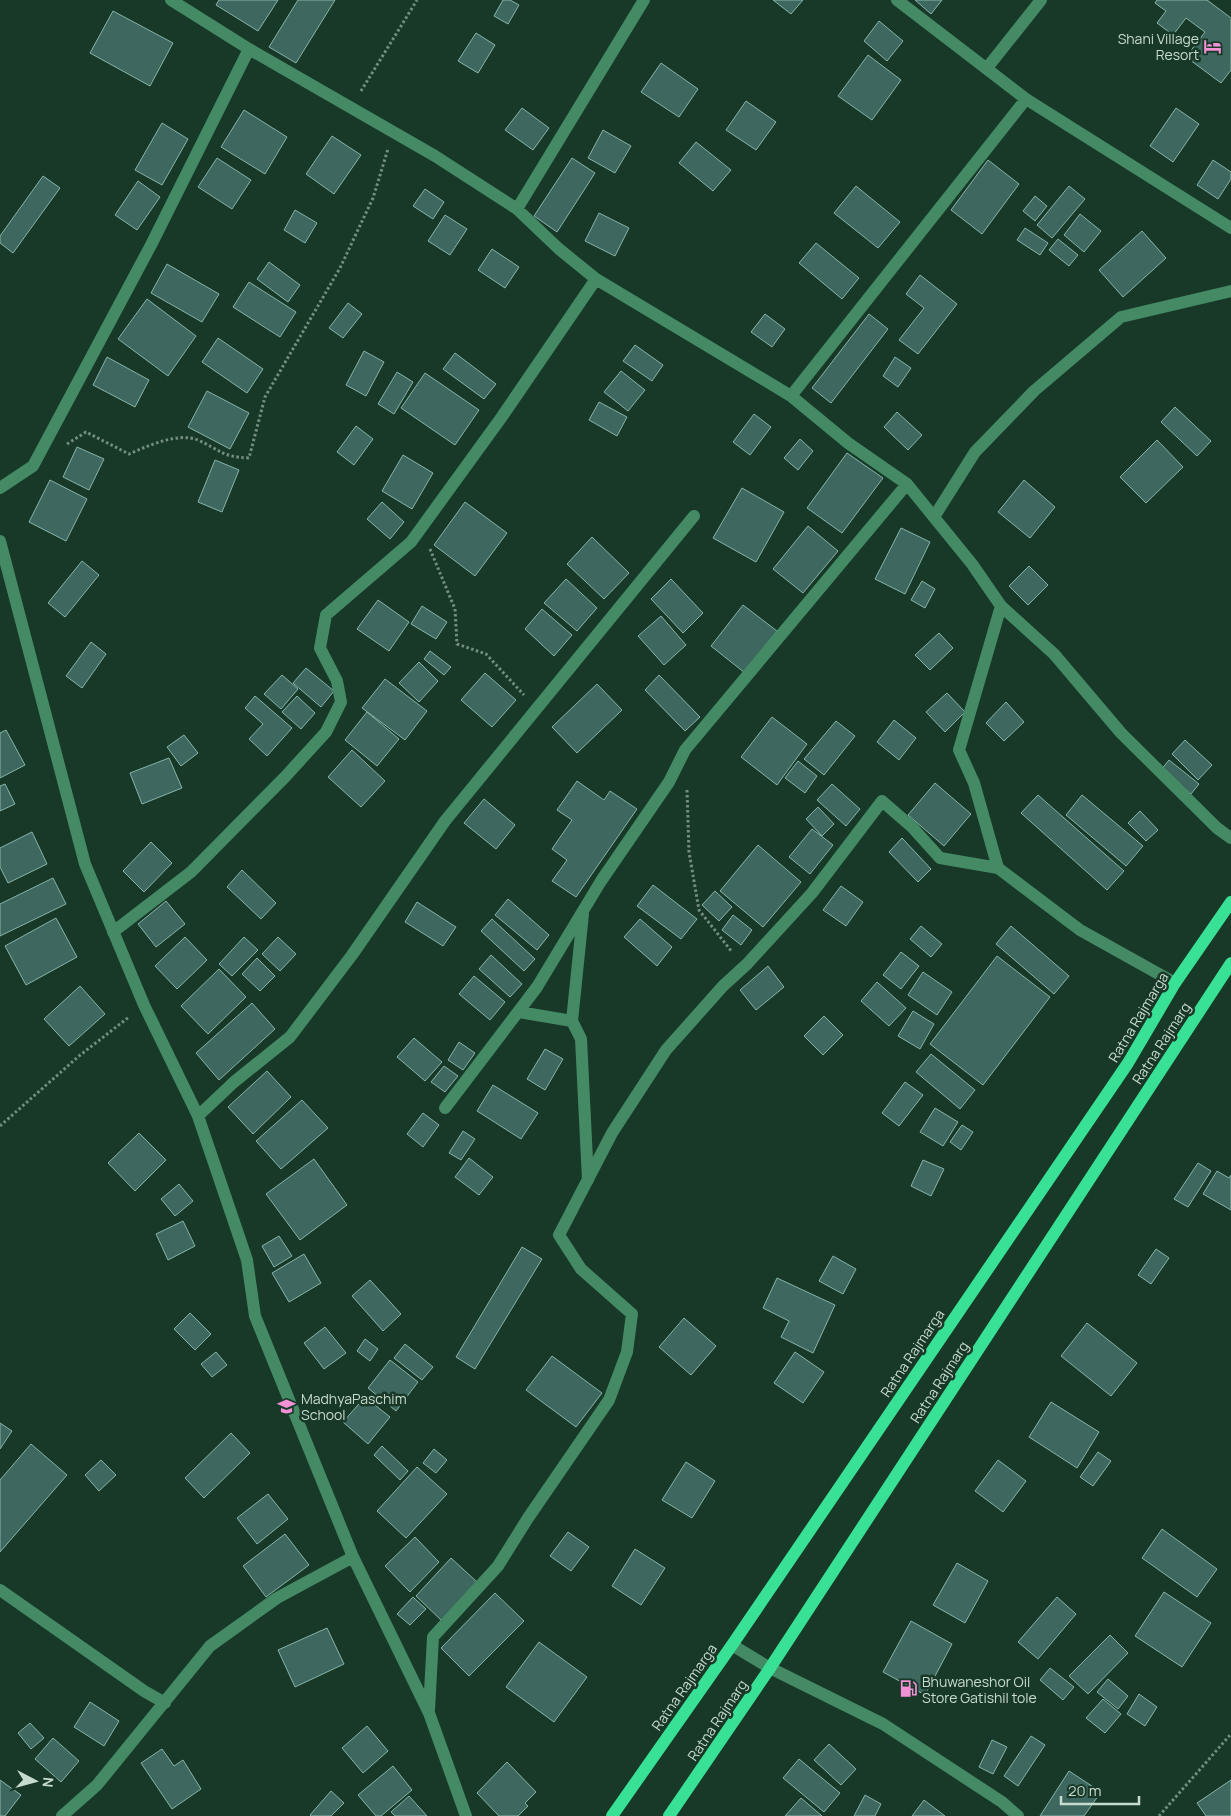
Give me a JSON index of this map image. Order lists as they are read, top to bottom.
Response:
{
  "streets": {
    "main road": ["Ratna Rajmarga", "Ratna Rajmarg"]
  },
  "places": {
    "hotel": ["Shani Village Resort"],
    "school or university": ["MadhyaPaschim School"],
    "fuel station": ["Bhuwaneshor Oil Store Gatishil tole"]
  },
  "scale_bar": "20 m",
  "north": "right"
}
